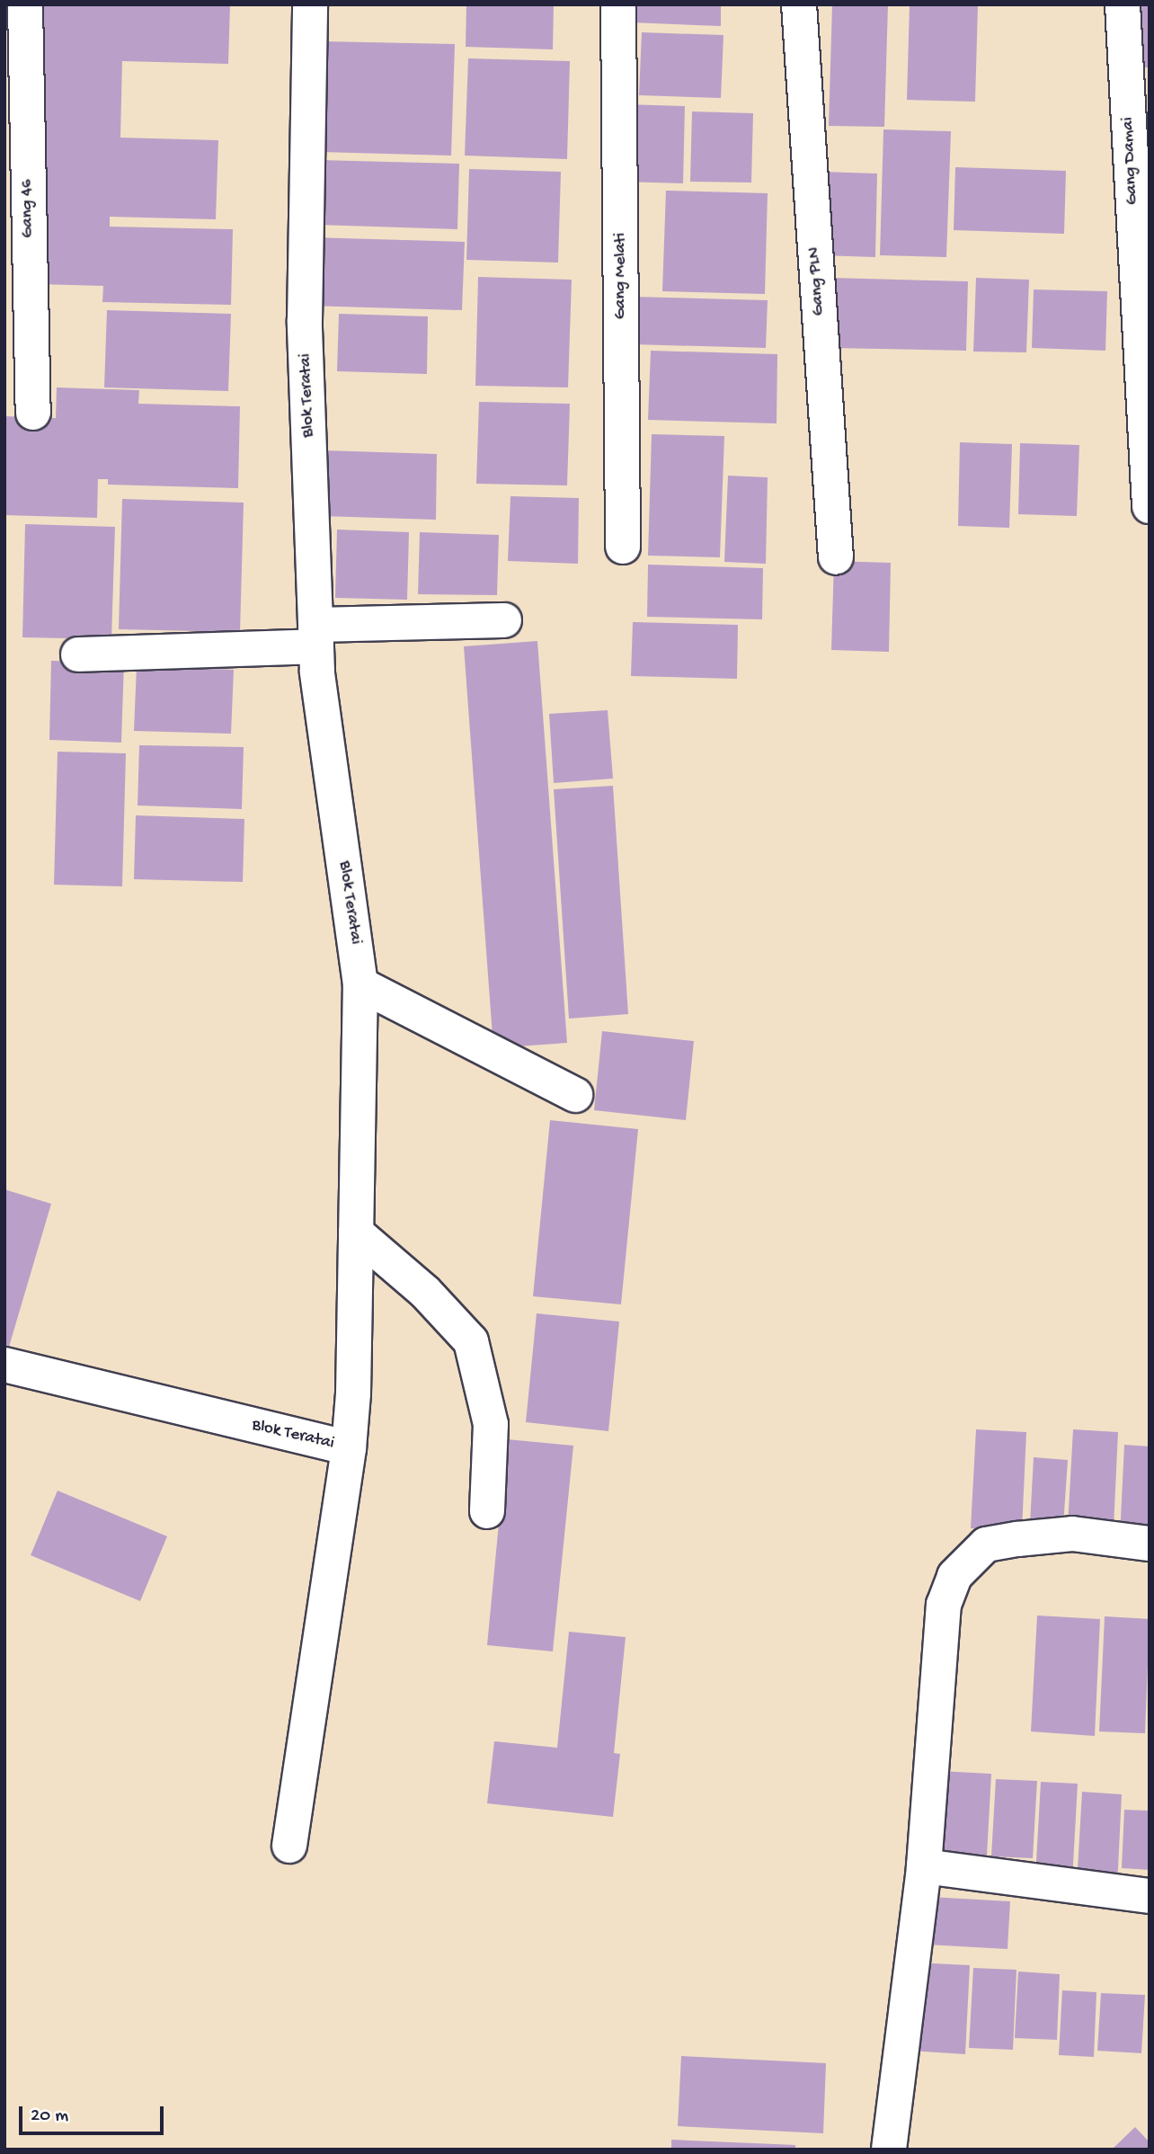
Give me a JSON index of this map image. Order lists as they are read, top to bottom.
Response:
{
  "streets": {
    "street": [
      "Gang Damai",
      "Gang 46",
      "Gang Melati",
      "Gang PLN",
      "Blok Teratai"
    ]
  },
  "scale_bar": "20 m"
}
